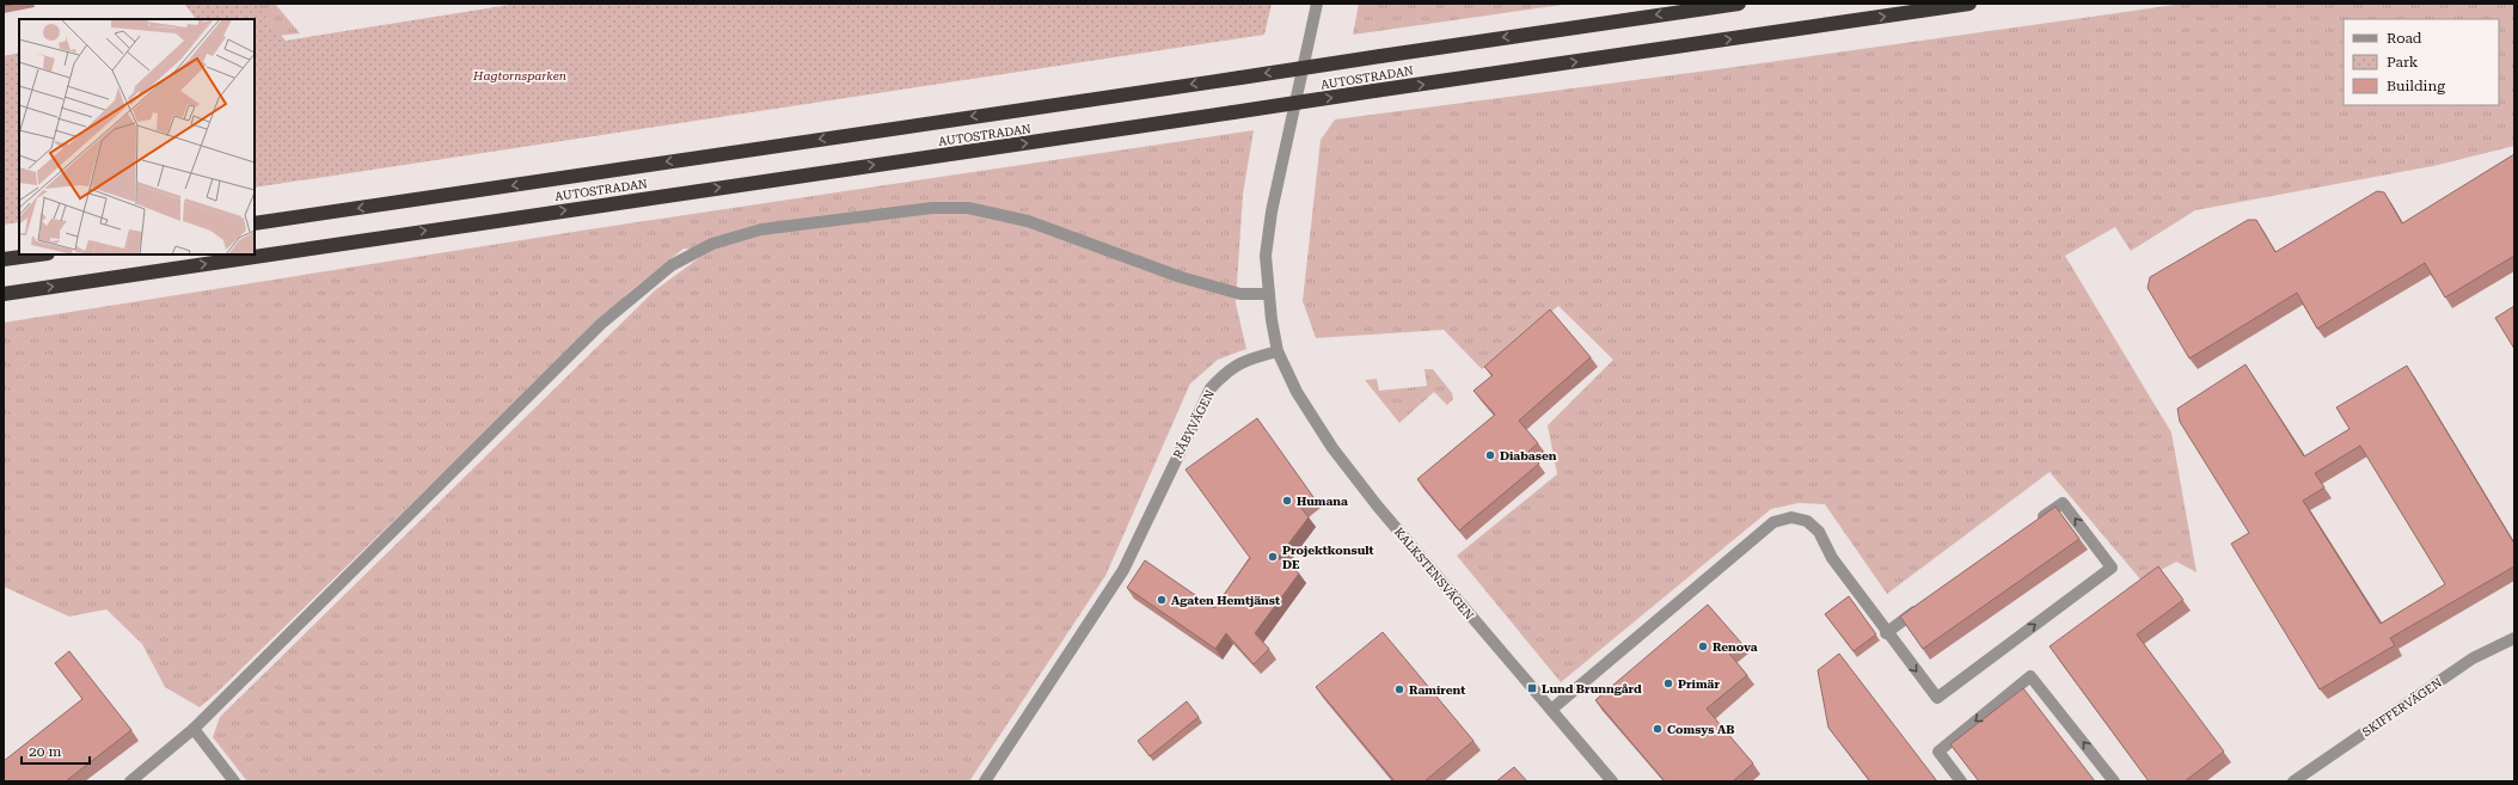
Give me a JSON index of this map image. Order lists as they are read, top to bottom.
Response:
{
  "streets": {
    "highway": ["AUTOSTRADAN"],
    "street": ["RÅBYVÄGEN", "KALKSTENSVÄGEN", "SKIFFERVÄGEN"]
  },
  "crossings": [
    ["RÅBYVÄGEN", "KALKSTENSVÄGEN"]
  ],
  "parks": ["Hagtornsparken"],
  "places": {
    "other": [
      "Diabasen",
      "Humana",
      "Projektkonsult DE",
      "Agaten Hemtjänst",
      "Renova",
      "Primär",
      "Ramirent",
      "Comsys AB"
    ],
    "transit": ["Lund Brunngård"]
  },
  "legend": ["Road", "Park", "Building"],
  "scale_bar": "20 m"
}
